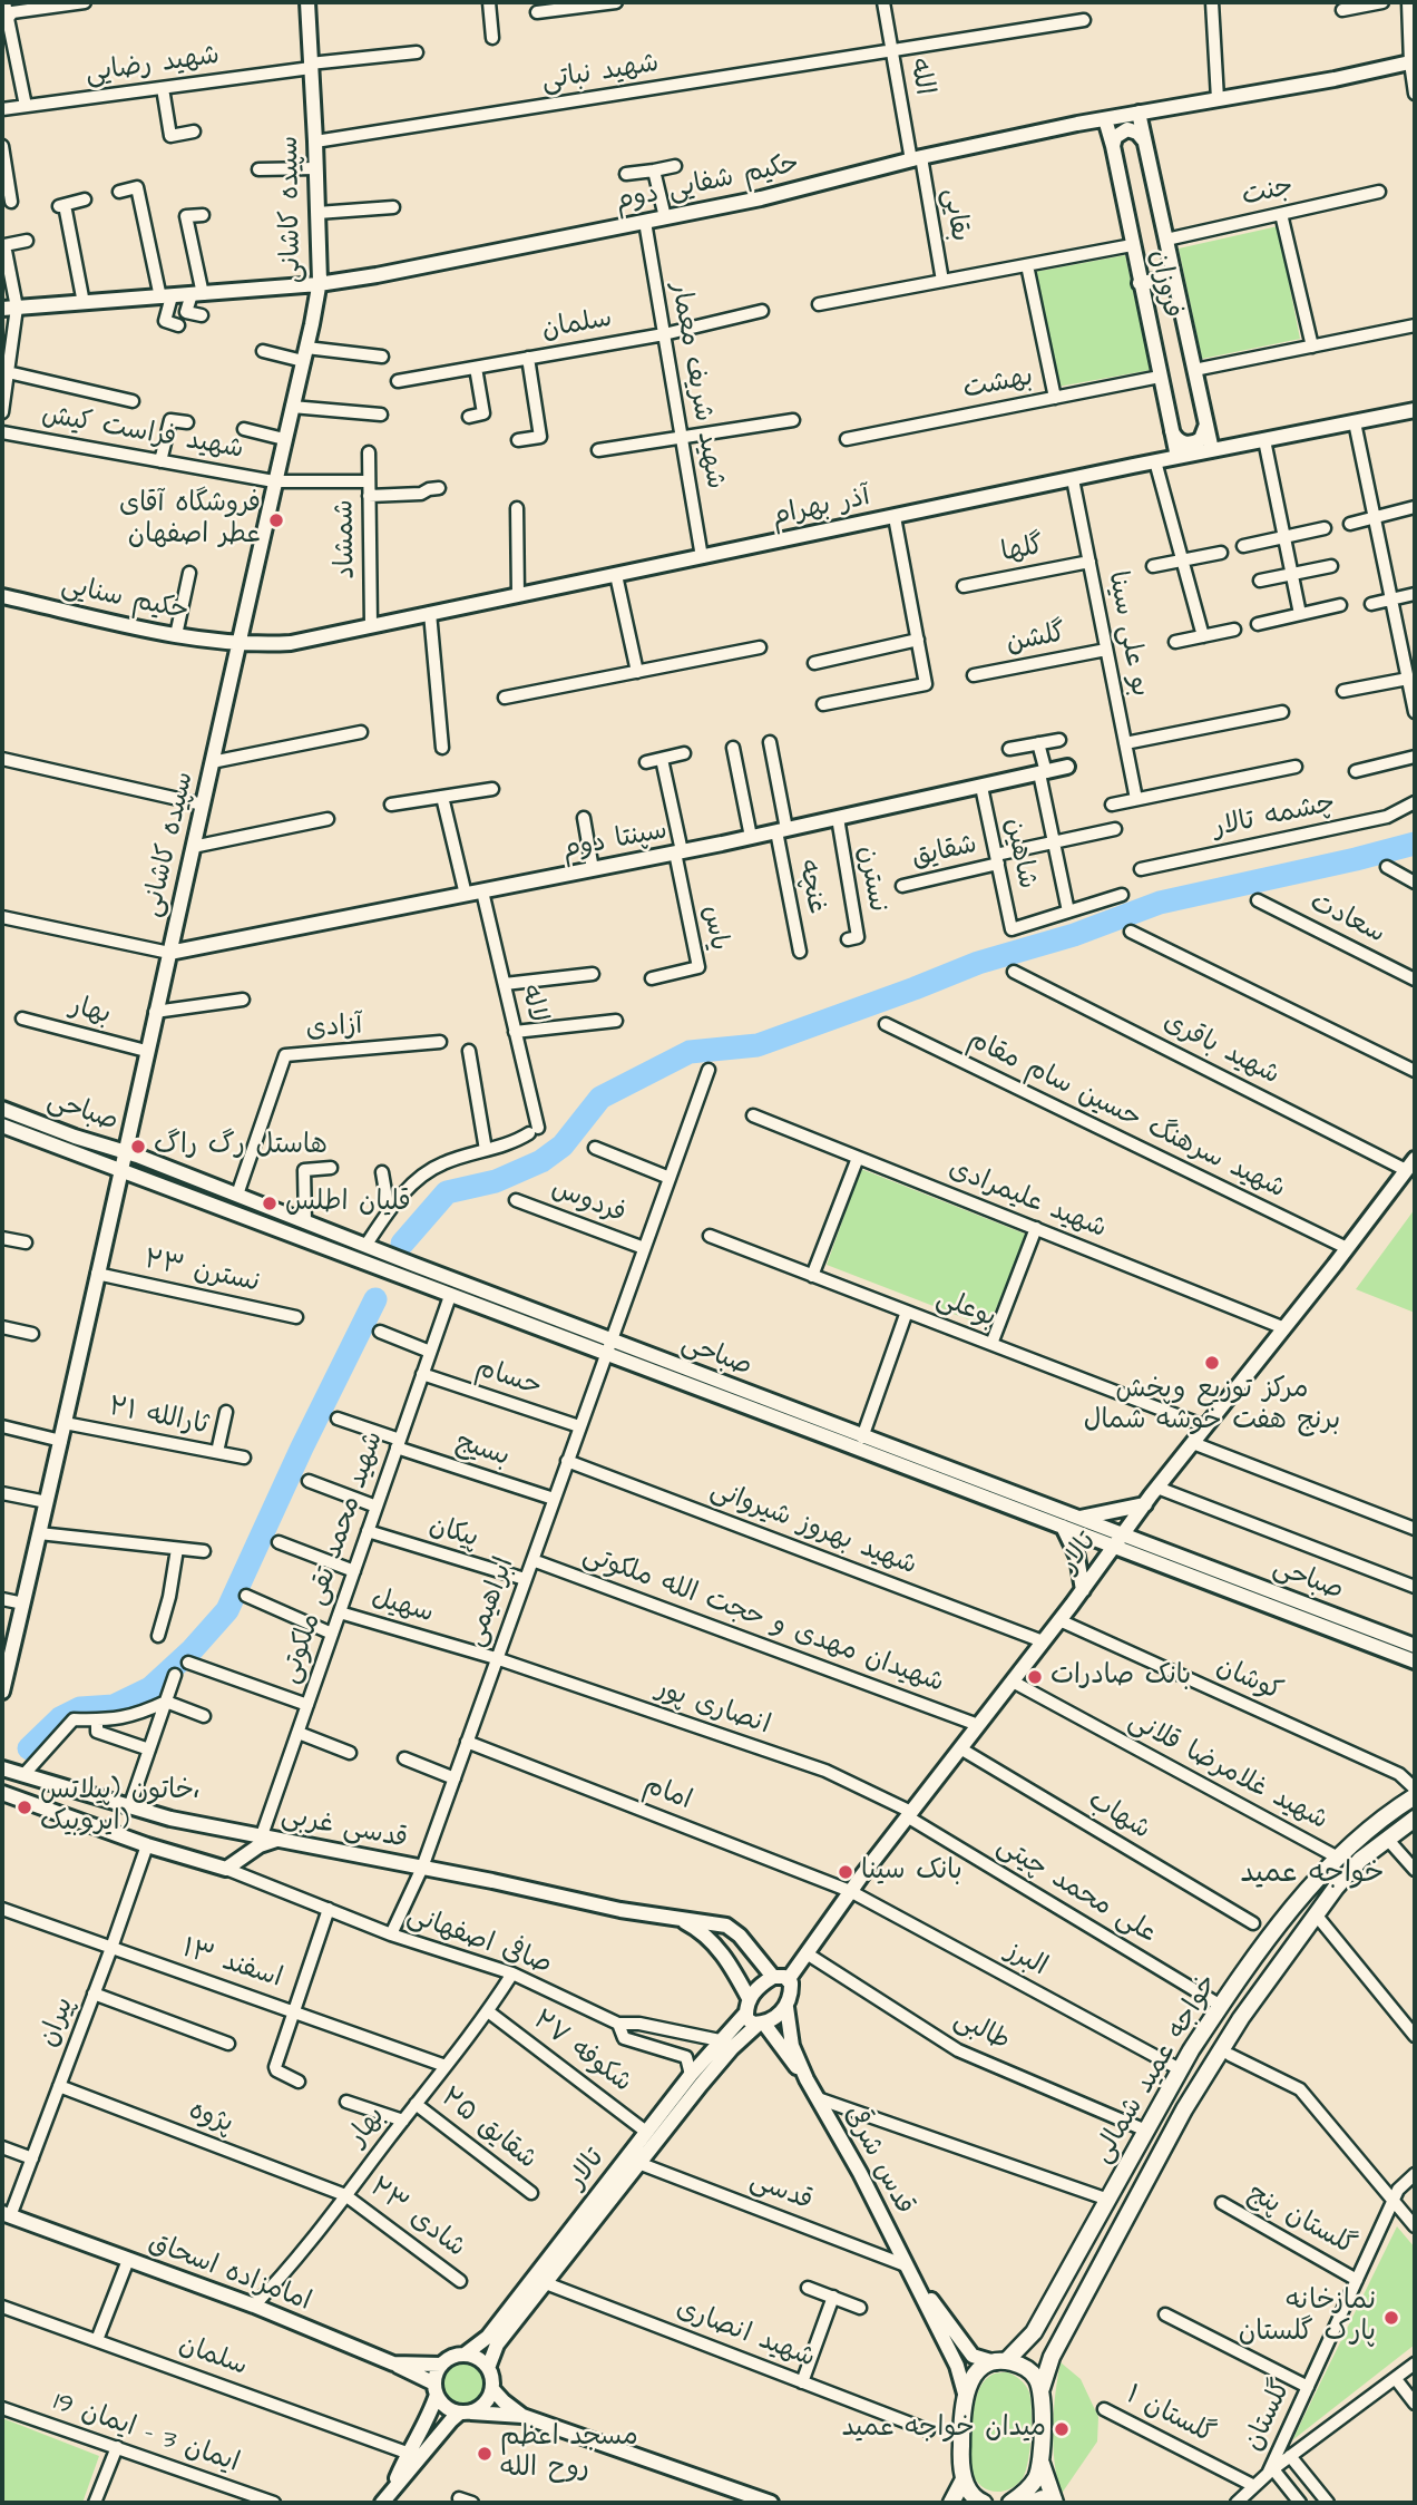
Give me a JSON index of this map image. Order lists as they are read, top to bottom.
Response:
{
  "streets": {
    "main road": ["خواجه عمید شمالی"],
    "street": [
      "شهید رضایی",
      "شهید نباتی",
      "الله",
      "حکیم شفایی دوم",
      "جنت",
      "سپیده کاشانی",
      "بقایی",
      "فروزان",
      "سلمان",
      "بهشت",
      "شهید شریف معمار",
      "شهید فراست کیش",
      "آذر بهرام",
      "شمشاد",
      "گلها",
      "حکیم سنایی",
      "بو علی سینا",
      "گلشن",
      "چشمه تالار",
      "سپنتا دوم",
      "شقایق",
      "شاهین",
      "نسترن",
      "غنچه",
      "سعادت",
      "یاس",
      "لاله",
      "بهار",
      "آزادی",
      "شهید باقری",
      "صباحی",
      "شهید سرهنگ حسین سام مقام",
      "شهید علیمرادی",
      "فردوس",
      "نسترن ۲۳",
      "بوعلی",
      "حسام",
      "ثارالله ۲۱",
      "بسیج",
      "شهید بهروز شیروانی",
      "پیکان",
      "تالار",
      "شهید محمد تقی ملکوتی",
      "ابراهیمی",
      "سهیل",
      "شهیدان مهدی و حجت الله ملکوتی",
      "کوشان",
      "انصاری پور",
      "شهید غلامرضا قلانی",
      "امام",
      "شهاب",
      "قدسی غربی",
      "علی محمد چیتی",
      "صافی اصفهانی",
      "البرز",
      "اسفند ۱۳",
      "پیران",
      "طالبی",
      "شکوفه ۲۷",
      "پژوه",
      "شقایق ۲۵",
      "قدس شرقی",
      "قدسی",
      "شادی ۲۳",
      "گلستان پنج",
      "امامزاده اسحاق",
      "شهید انصاری",
      "گلستان ۱",
      "گلستان",
      "ایمان 3 - ایمان 19"
    ]
  },
  "crossings": [
    ["شهید رضایی", "سپیده کاشانی"],
    ["شهید نباتی", "الله"],
    ["شهید نباتی", "سپیده کاشانی"],
    ["الله", "حکیم شفایی دوم"],
    ["الله", "بقایی"],
    ["حکیم شفایی دوم", "سپیده کاشانی"],
    ["حکیم شفایی دوم", "بقایی"],
    ["حکیم شفایی دوم", "فروزان"],
    ["حکیم شفایی دوم", "شهید شریف معمار"],
    ["جنت", "فروزان"],
    ["سپیده کاشانی", "شهید فراست کیش"],
    ["سپیده کاشانی", "آذر بهرام"],
    ["سپیده کاشانی", "حکیم سنایی"],
    ["سپیده کاشانی", "سپنتا دوم"],
    ["سپیده کاشانی", "بهار"],
    ["سپیده کاشانی", "صباحی"],
    ["سپیده کاشانی", "نسترن ۲۳"],
    ["سپیده کاشانی", "ثارالله ۲۱"],
    ["فروزان", "بهشت"],
    ["فروزان", "آذر بهرام"],
    ["سلمان", "شهید شریف معمار"],
    ["شهید شریف معمار", "آذر بهرام"],
    ["شهید فراست کیش", "شمشاد"],
    ["آذر بهرام", "شمشاد"],
    ["آذر بهرام", "حکیم سنایی"],
    ["آذر بهرام", "بو علی سینا"],
    ["گلها", "بو علی سینا"],
    ["بو علی سینا", "گلشن"],
    ["سپنتا دوم", "شاهین"],
    ["سپنتا دوم", "نسترن"],
    ["سپنتا دوم", "غنچه"],
    ["سپنتا دوم", "یاس"],
    ["سپنتا دوم", "لاله"],
    ["شقایق", "شاهین"],
    ["بهار", "صافی اصفهانی"],
    ["بهار", "اسفند ۱۳"],
    ["بهار", "شکوفه ۲۷"],
    ["بهار", "پژوه"],
    ["بهار", "شقایق ۲۵"],
    ["بهار", "شادی ۲۳"],
    ["بهار", "امامزاده اسحاق"],
    ["آزادی", "صباحی"],
    ["شهید باقری", "تالار"],
    ["صباحی", "تالار"],
    ["صباحی", "شهید محمد تقی ملکوتی"],
    ["صباحی", "ابراهیمی"],
    ["شهید سرهنگ حسین سام مقام", "تالار"],
    ["شهید علیمرادی", "تالار"],
    ["فردوس", "ابراهیمی"],
    ["بوعلی", "تالار"],
    ["حسام", "شهید محمد تقی ملکوتی"],
    ["حسام", "ابراهیمی"],
    ["بسیج", "شهید محمد تقی ملکوتی"],
    ["بسیج", "ابراهیمی"],
    ["شهید بهروز شیروانی", "تالار"],
    ["شهید بهروز شیروانی", "ابراهیمی"],
    ["پیکان", "شهید محمد تقی ملکوتی"],
    ["پیکان", "ابراهیمی"],
    ["تالار", "شهیدان مهدی و حجت الله ملکوتی"],
    ["تالار", "کوشان"],
    ["تالار", "انصاری پور"],
    ["تالار", "شهید غلامرضا قلانی"],
    ["تالار", "امام"],
    ["تالار", "شهاب"],
    ["تالار", "قدسی غربی"],
    ["تالار", "علی محمد چیتی"],
    ["تالار", "صافی اصفهانی"],
    ["تالار", "البرز"],
    ["تالار", "طالبی"],
    ["تالار", "شکوفه ۲۷"],
    ["تالار", "قدس شرقی"],
    ["تالار", "قدسی"],
    ["تالار", "امامزاده اسحاق"],
    ["تالار", "شهید انصاری"],
    ["شهید محمد تقی ملکوتی", "سهیل"],
    ["شهید محمد تقی ملکوتی", "قدسی غربی"],
    ["ابراهیمی", "سهیل"],
    ["ابراهیمی", "شهیدان مهدی و حجت الله ملکوتی"],
    ["ابراهیمی", "انصاری پور"],
    ["ابراهیمی", "امام"],
    ["ابراهیمی", "قدسی غربی"],
    ["ابراهیمی", "صافی اصفهانی"],
    ["سهیل", "انصاری پور"],
    ["انصاری پور", "علی محمد چیتی"],
    ["شهید غلامرضا قلانی", "خواجه عمید شمالی"],
    ["امام", "البرز"],
    ["قدسی غربی", "قدس شرقی"],
    ["علی محمد چیتی", "خواجه عمید شمالی"],
    ["البرز", "خواجه عمید شمالی"],
    ["اسفند ۱۳", "پیران"],
    ["پیران", "پژوه"],
    ["پیران", "امامزاده اسحاق"],
    ["طالبی", "خواجه عمید شمالی"],
    ["خواجه عمید شمالی", "قدس شرقی"],
    ["پژوه", "شادی ۲۳"],
    ["قدس شرقی", "قدسی"],
    ["گلستان پنج", "گلستان"],
    ["گلستان ۱", "گلستان"]
  ],
  "districts": ["خواجه عمید"],
  "places": [
    "فروشگاه آقای عطر اصفهان",
    "هاستل رگ راگ",
    "قلیان اطلس",
    "مرکز توزیع وپخش برنج هفت خوشه شمال",
    "بانک صادرات",
    "خاتون (پیلاتس، ایروبیک)",
    "بانک سینا",
    "نمازخانه پارک گلستان",
    "میدان خواجه عمید",
    "مسجد اعظم روح الله"
  ]
}
